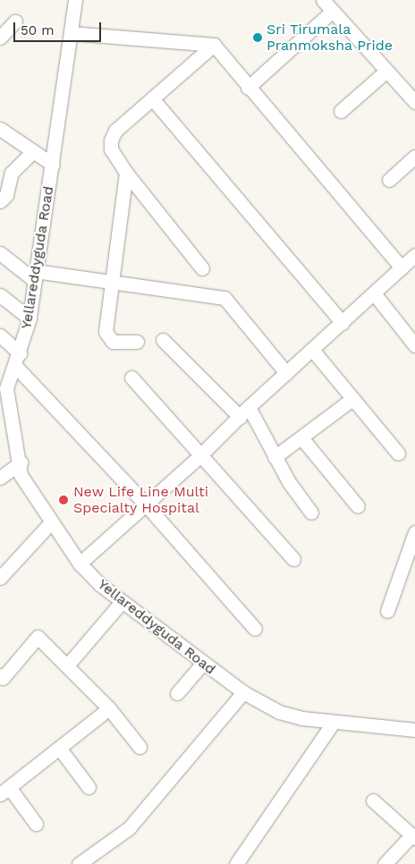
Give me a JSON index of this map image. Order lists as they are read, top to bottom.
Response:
{
  "streets": {
    "street": ["Yellareddyguda Road"]
  },
  "places": ["Sri Tirumala Pranmoksha Pride", "New Life Line Multi Specialty Hospital"],
  "scale_bar": "50 m"
}
